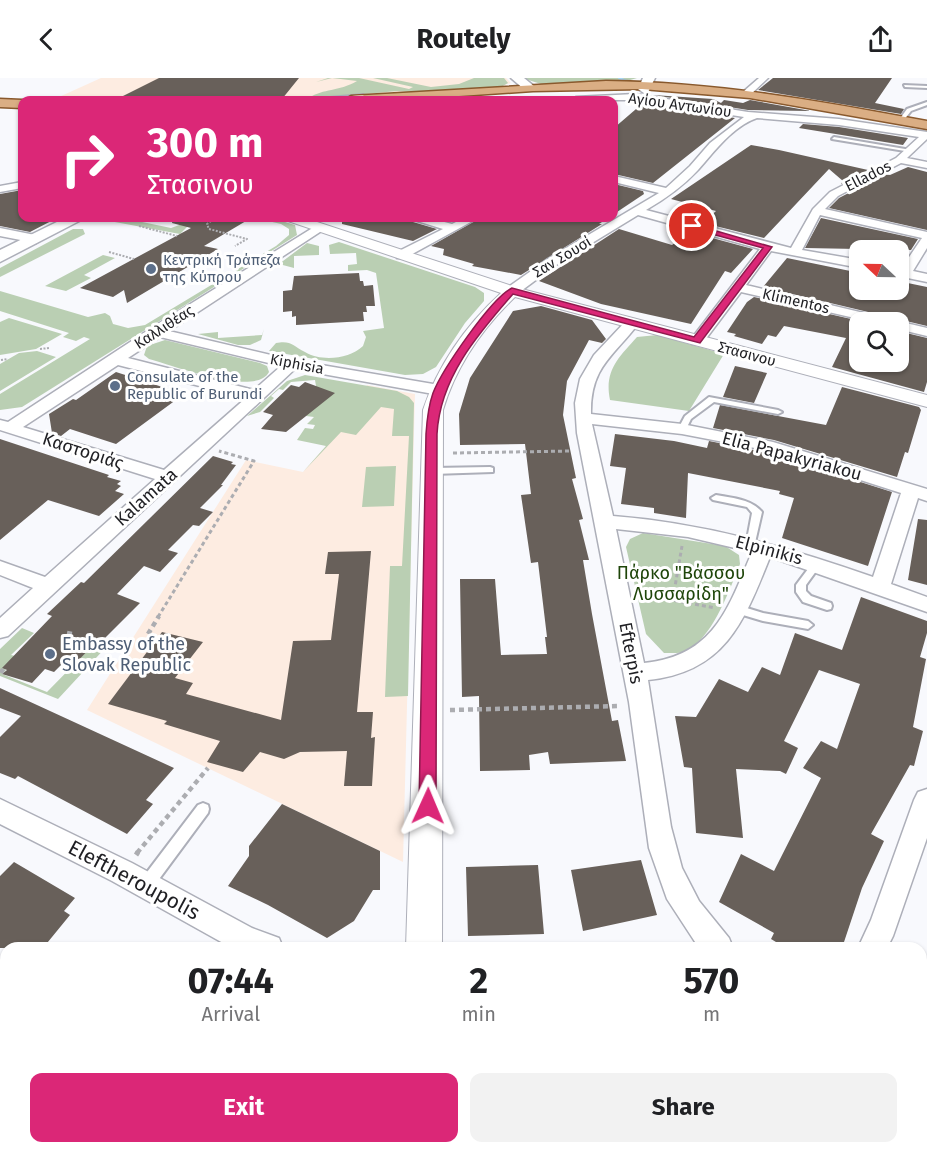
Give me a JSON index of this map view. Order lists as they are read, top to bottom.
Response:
{
  "streets": {
    "street": [
      "Αγίου Αντωνίου",
      "Ellados",
      "Σαν Σουσί",
      "Klimentos",
      "Καλλιθέας",
      "Στασινου",
      "Kiphisia",
      "Καστοριάς",
      "Elia Papakyriakou",
      "Kalamata",
      "Elpinikis",
      "Efterpis",
      "Eleftheroupolis"
    ]
  },
  "crossings": [
    ["Αγίου Αντωνίου", "Ellados"],
    ["Αγίου Αντωνίου", "Σαν Σουσί"],
    ["Σαν Σουσί", "Στασινου"],
    ["Καλλιθέας", "Στασινου"],
    ["Καλλιθέας", "Kiphisia"],
    ["Καλλιθέας", "Καστοριάς"],
    ["Στασινου", "Efterpis"],
    ["Kiphisia", "Kalamata"],
    ["Καστοριάς", "Kalamata"],
    ["Elia Papakyriakou", "Efterpis"],
    ["Elpinikis", "Efterpis"]
  ],
  "parks": ["Πάρκο \"Βάσσου Λυσσαρίδη\""],
  "places": ["Κεντρική Τράπεζα της Κύπρου", "Consulate of the Republic of Burundi", "Embassy of the Slovak Republic"],
  "north": "left",
  "page": {
    "header": "Routely",
    "turn": ["300 m", "Στασινου"],
    "eta": [
      "07:44",
      "Arrival",
      "2",
      "min",
      "570",
      "m"
    ],
    "buttons": ["Exit", "Share"]
  }
}
